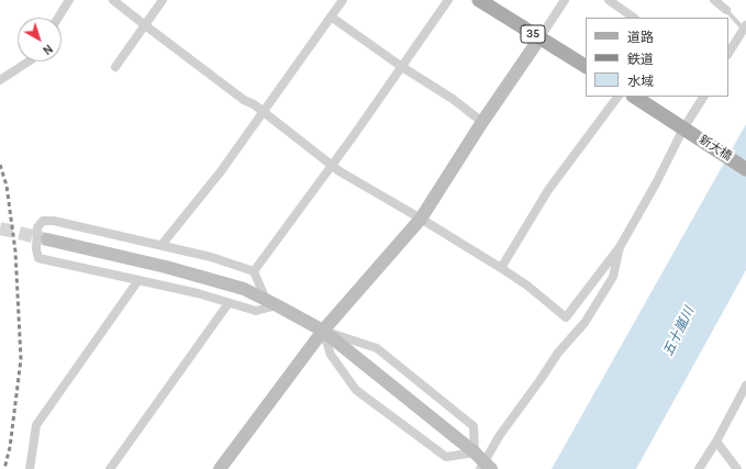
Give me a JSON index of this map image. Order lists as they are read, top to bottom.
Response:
{
  "streets": {
    "main road": ["35", "新大橋"]
  },
  "water": ["五十嵐川"],
  "legend": ["道路", "鉄道", "水域"],
  "north": "bottom right"
}
